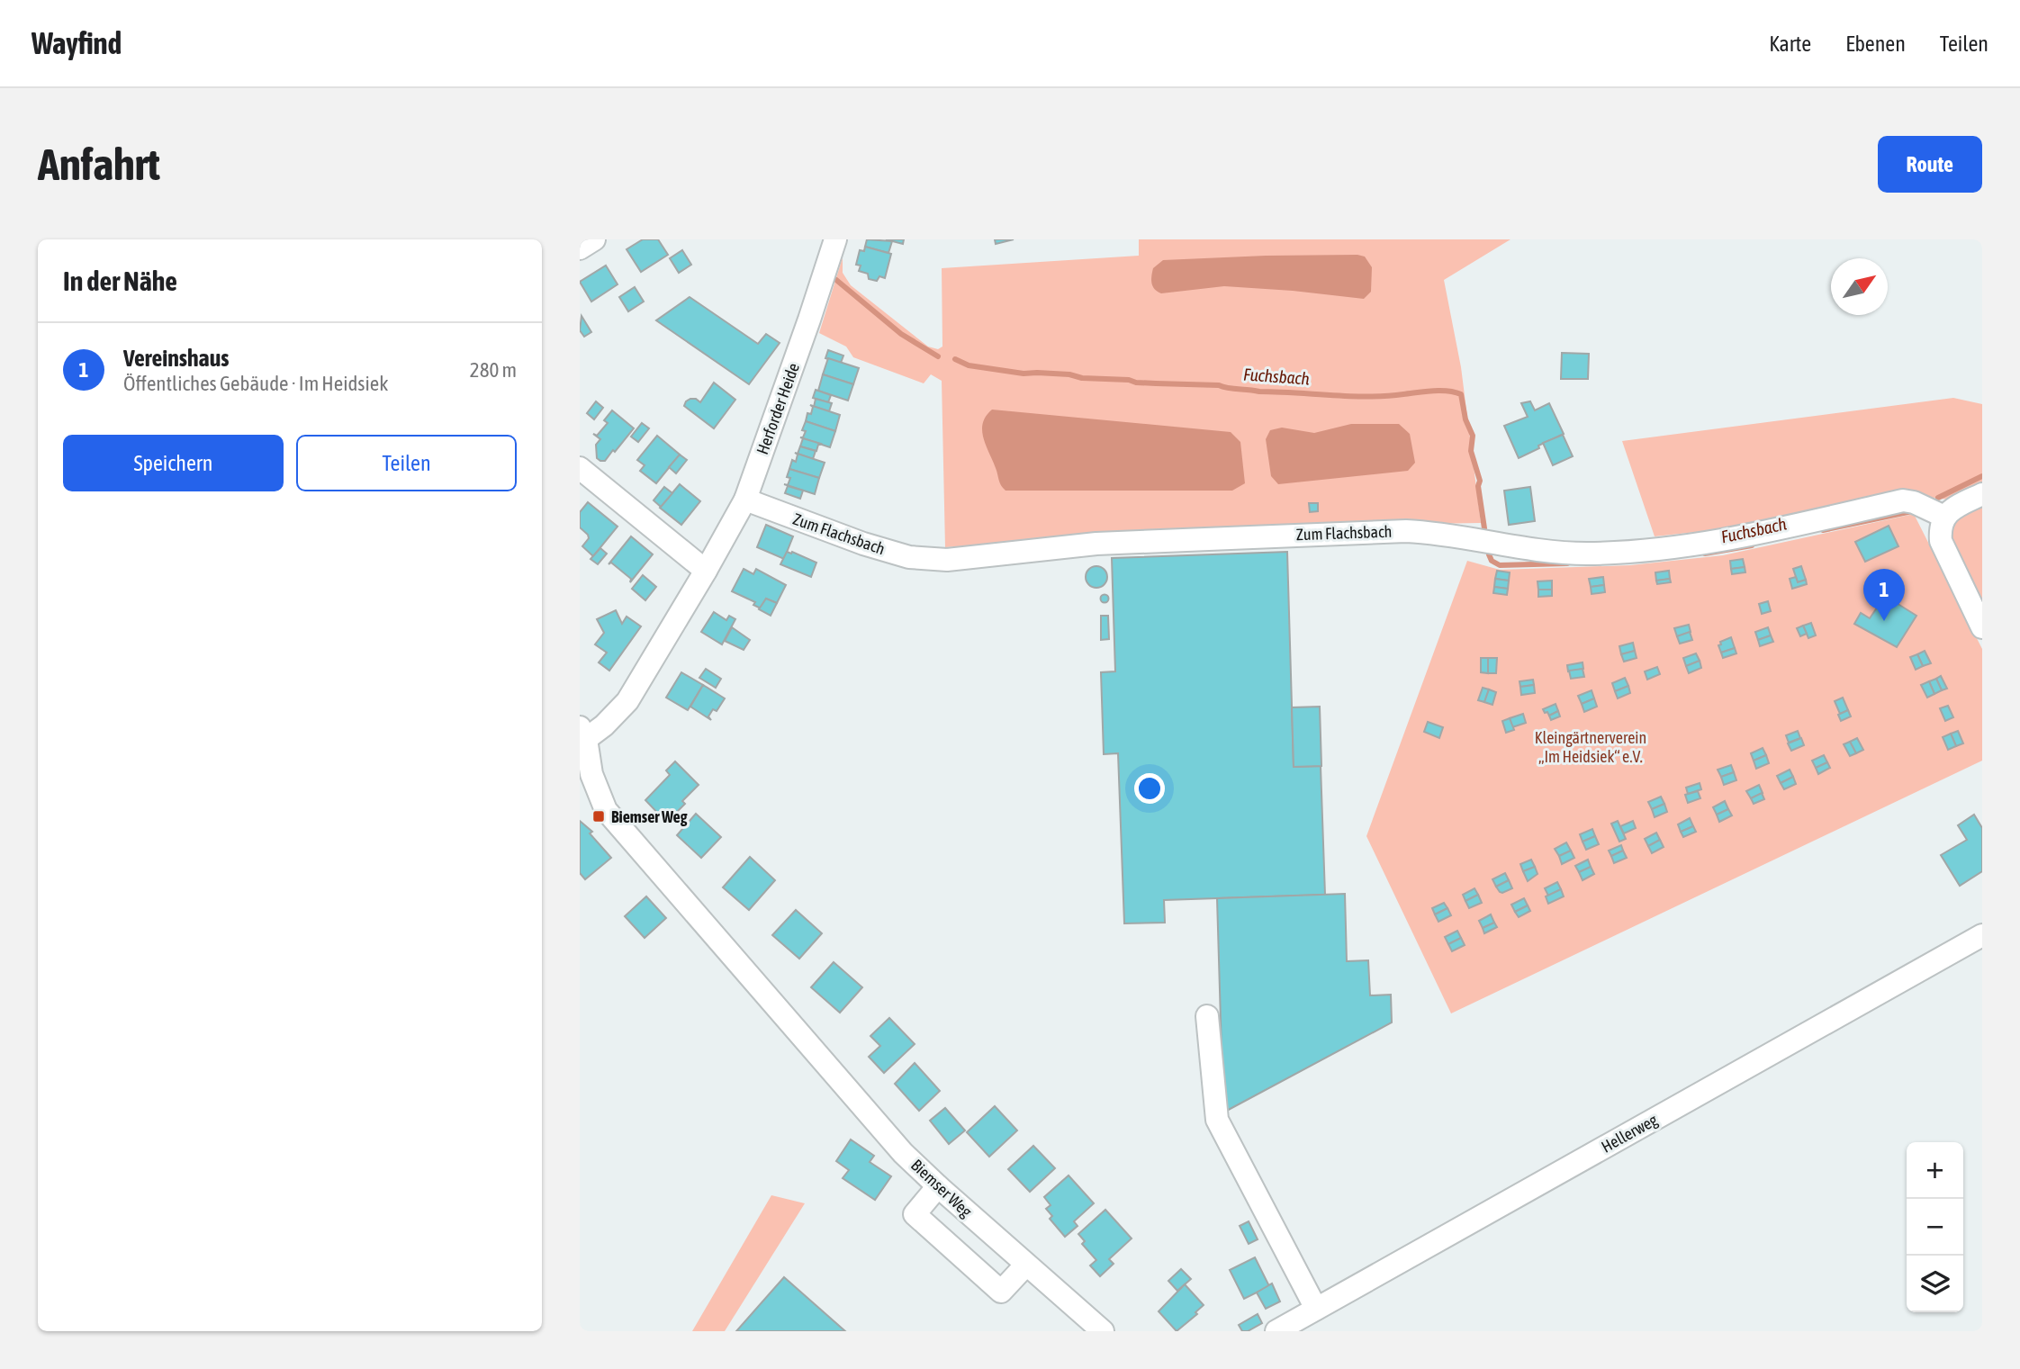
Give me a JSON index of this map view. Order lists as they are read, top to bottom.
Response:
{
  "streets": {
    "street": [
      "Herforder Heide",
      "Zum Flachsbach",
      "Hellerweg",
      "Biemser Weg"
    ]
  },
  "crossings": [
    ["Herforder Heide", "Zum Flachsbach"],
    ["Herforder Heide", "Biemser Weg"]
  ],
  "water": ["Fuchsbach"],
  "parks": ["Kleingärtnerverein „Im Heidsiek“ e.V."],
  "places": {
    "transit": ["Biemser Weg"]
  },
  "north": "top right",
  "page": {
    "header": "Wayfind",
    "nav": ["Karte", "Ebenen", "Teilen"],
    "buttons": [
      "Route",
      ["Speichern", "Teilen"]
    ],
    "title": "Anfahrt",
    "heading": "In der Nähe",
    "list": [
      {
        "mark": "1",
        "name": "Vereinshaus",
        "note": "Öffentliches Gebäude · Im Heidsiek",
        "value": "280 m"
      }
    ],
    "pins": "1",
    "map_buttons": ["+", "−"]
  }
}
